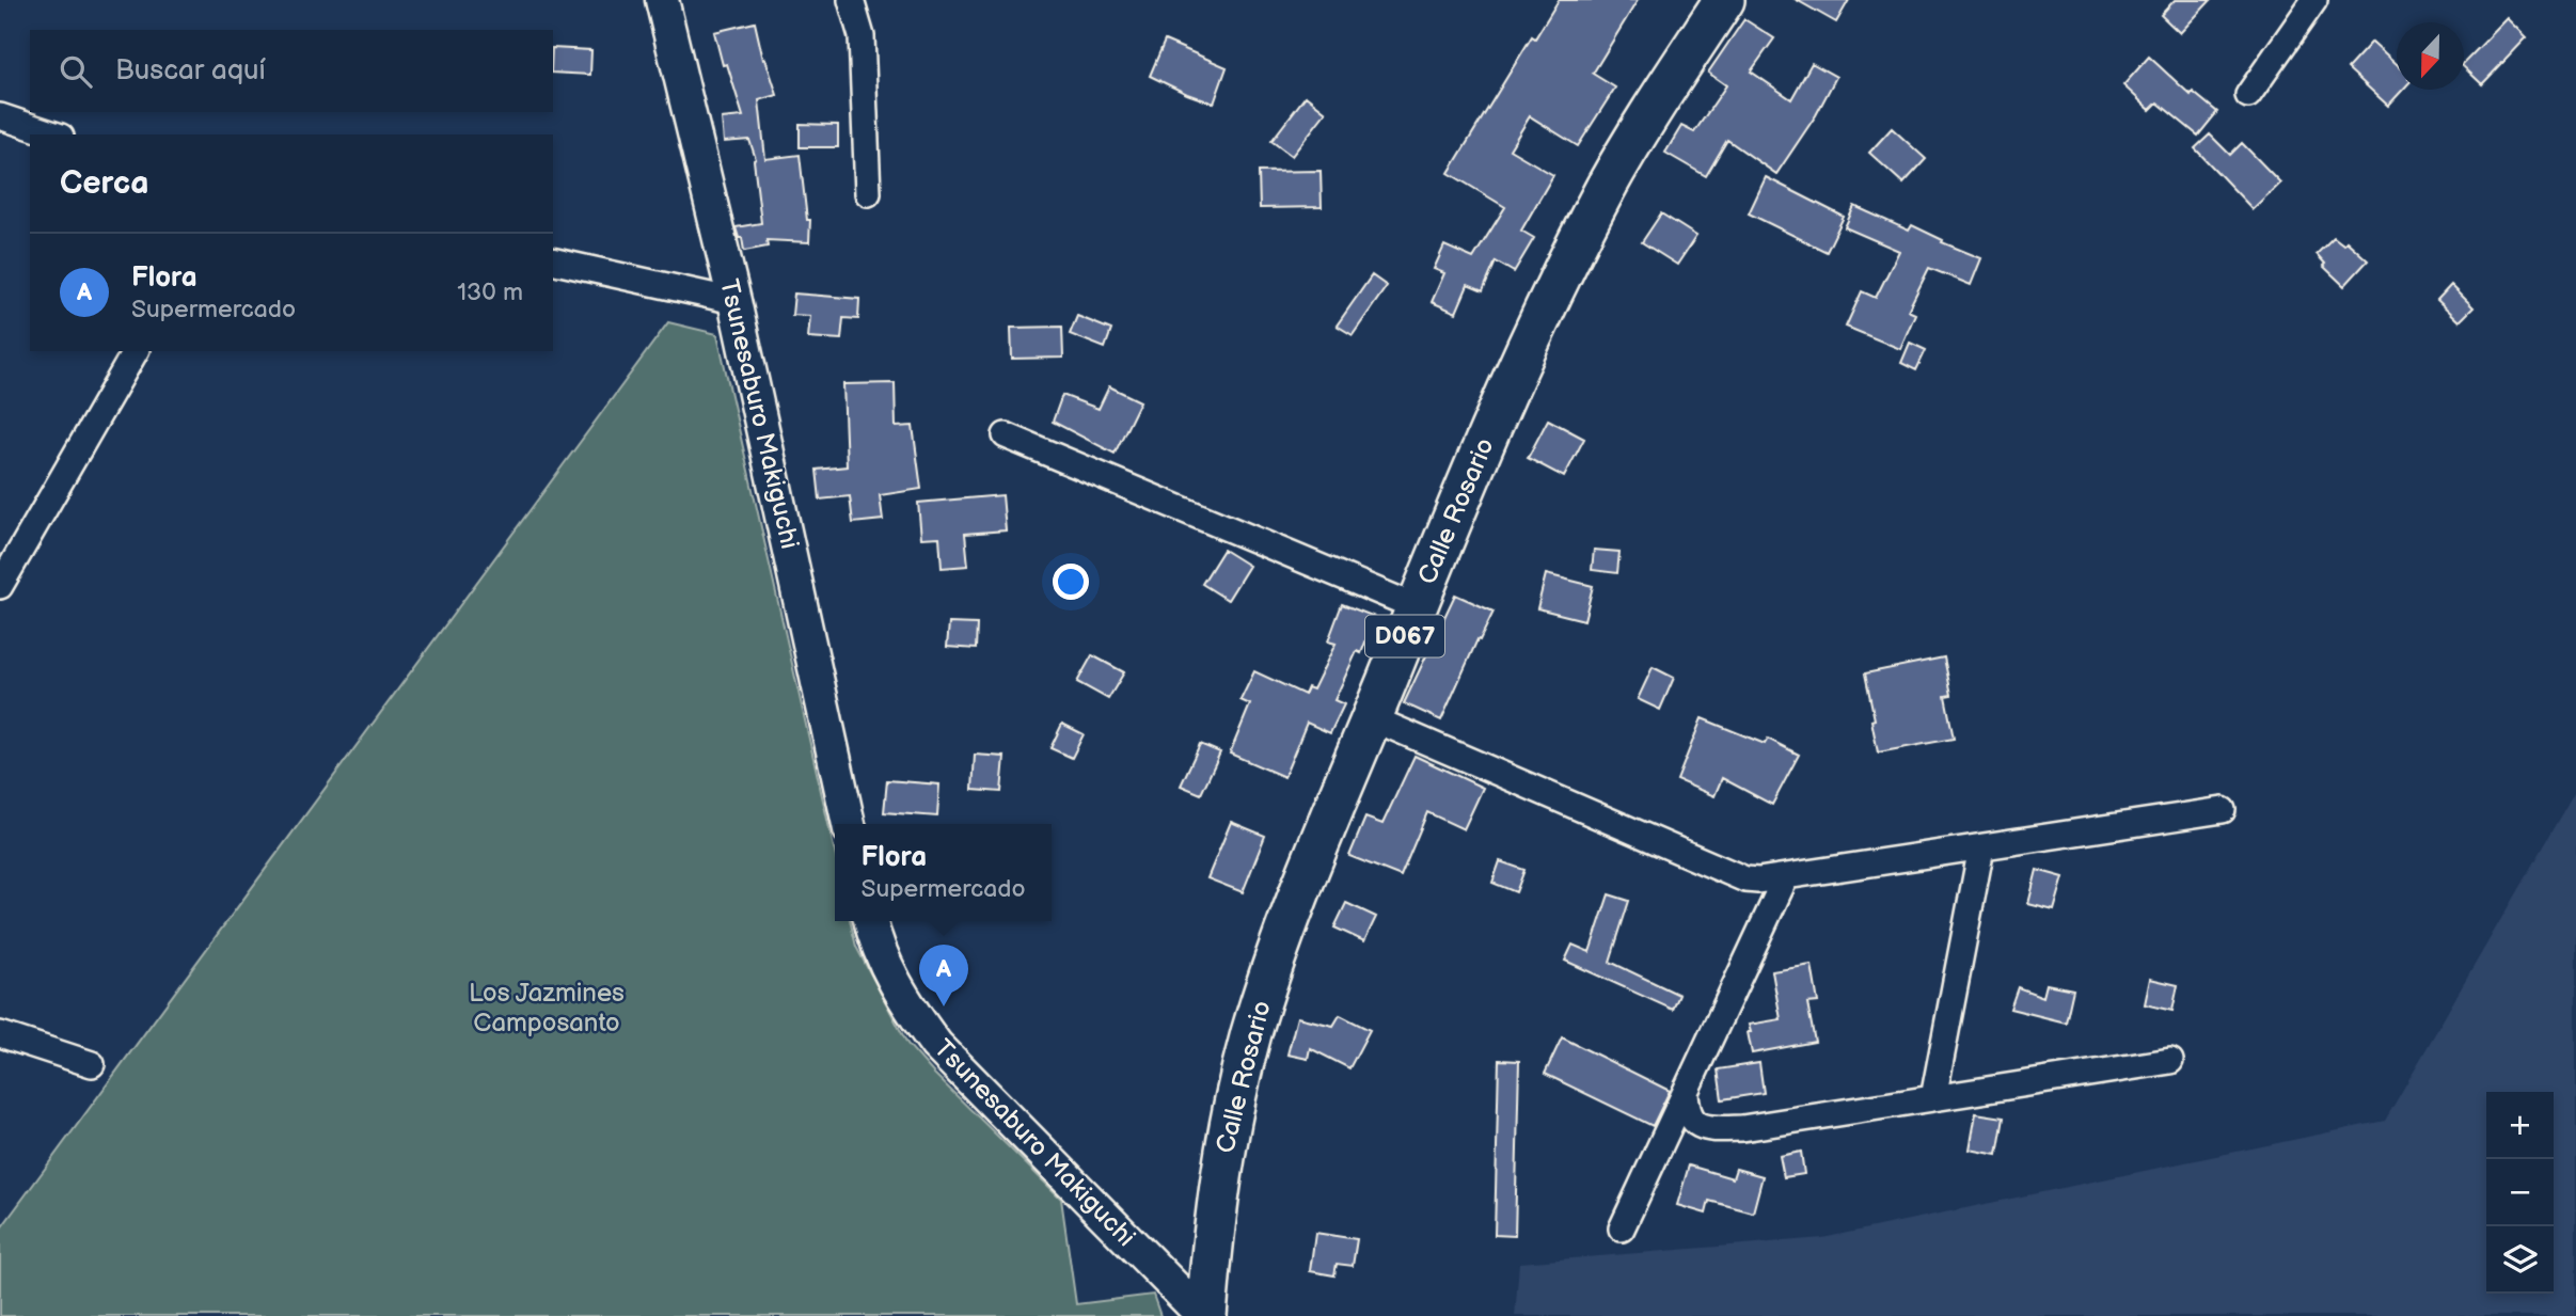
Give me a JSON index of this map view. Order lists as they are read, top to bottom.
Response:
{
  "streets": {
    "main road": ["Calle Rosario", "D067"],
    "street": ["Tsunesaburo Makiguchi"]
  },
  "crossings": [
    ["Tsunesaburo Makiguchi", "Calle Rosario"]
  ],
  "parks": ["Los Jazmines Camposanto"],
  "north": "bottom",
  "page": {
    "search": "Buscar aquí",
    "heading": "Cerca",
    "list": [
      {
        "mark": "A",
        "name": "Flora",
        "note": "Supermercado",
        "value": "130 m"
      }
    ],
    "popup": ["Flora", "Supermercado"],
    "pins": "A",
    "map_buttons": ["+", "−"]
  }
}
